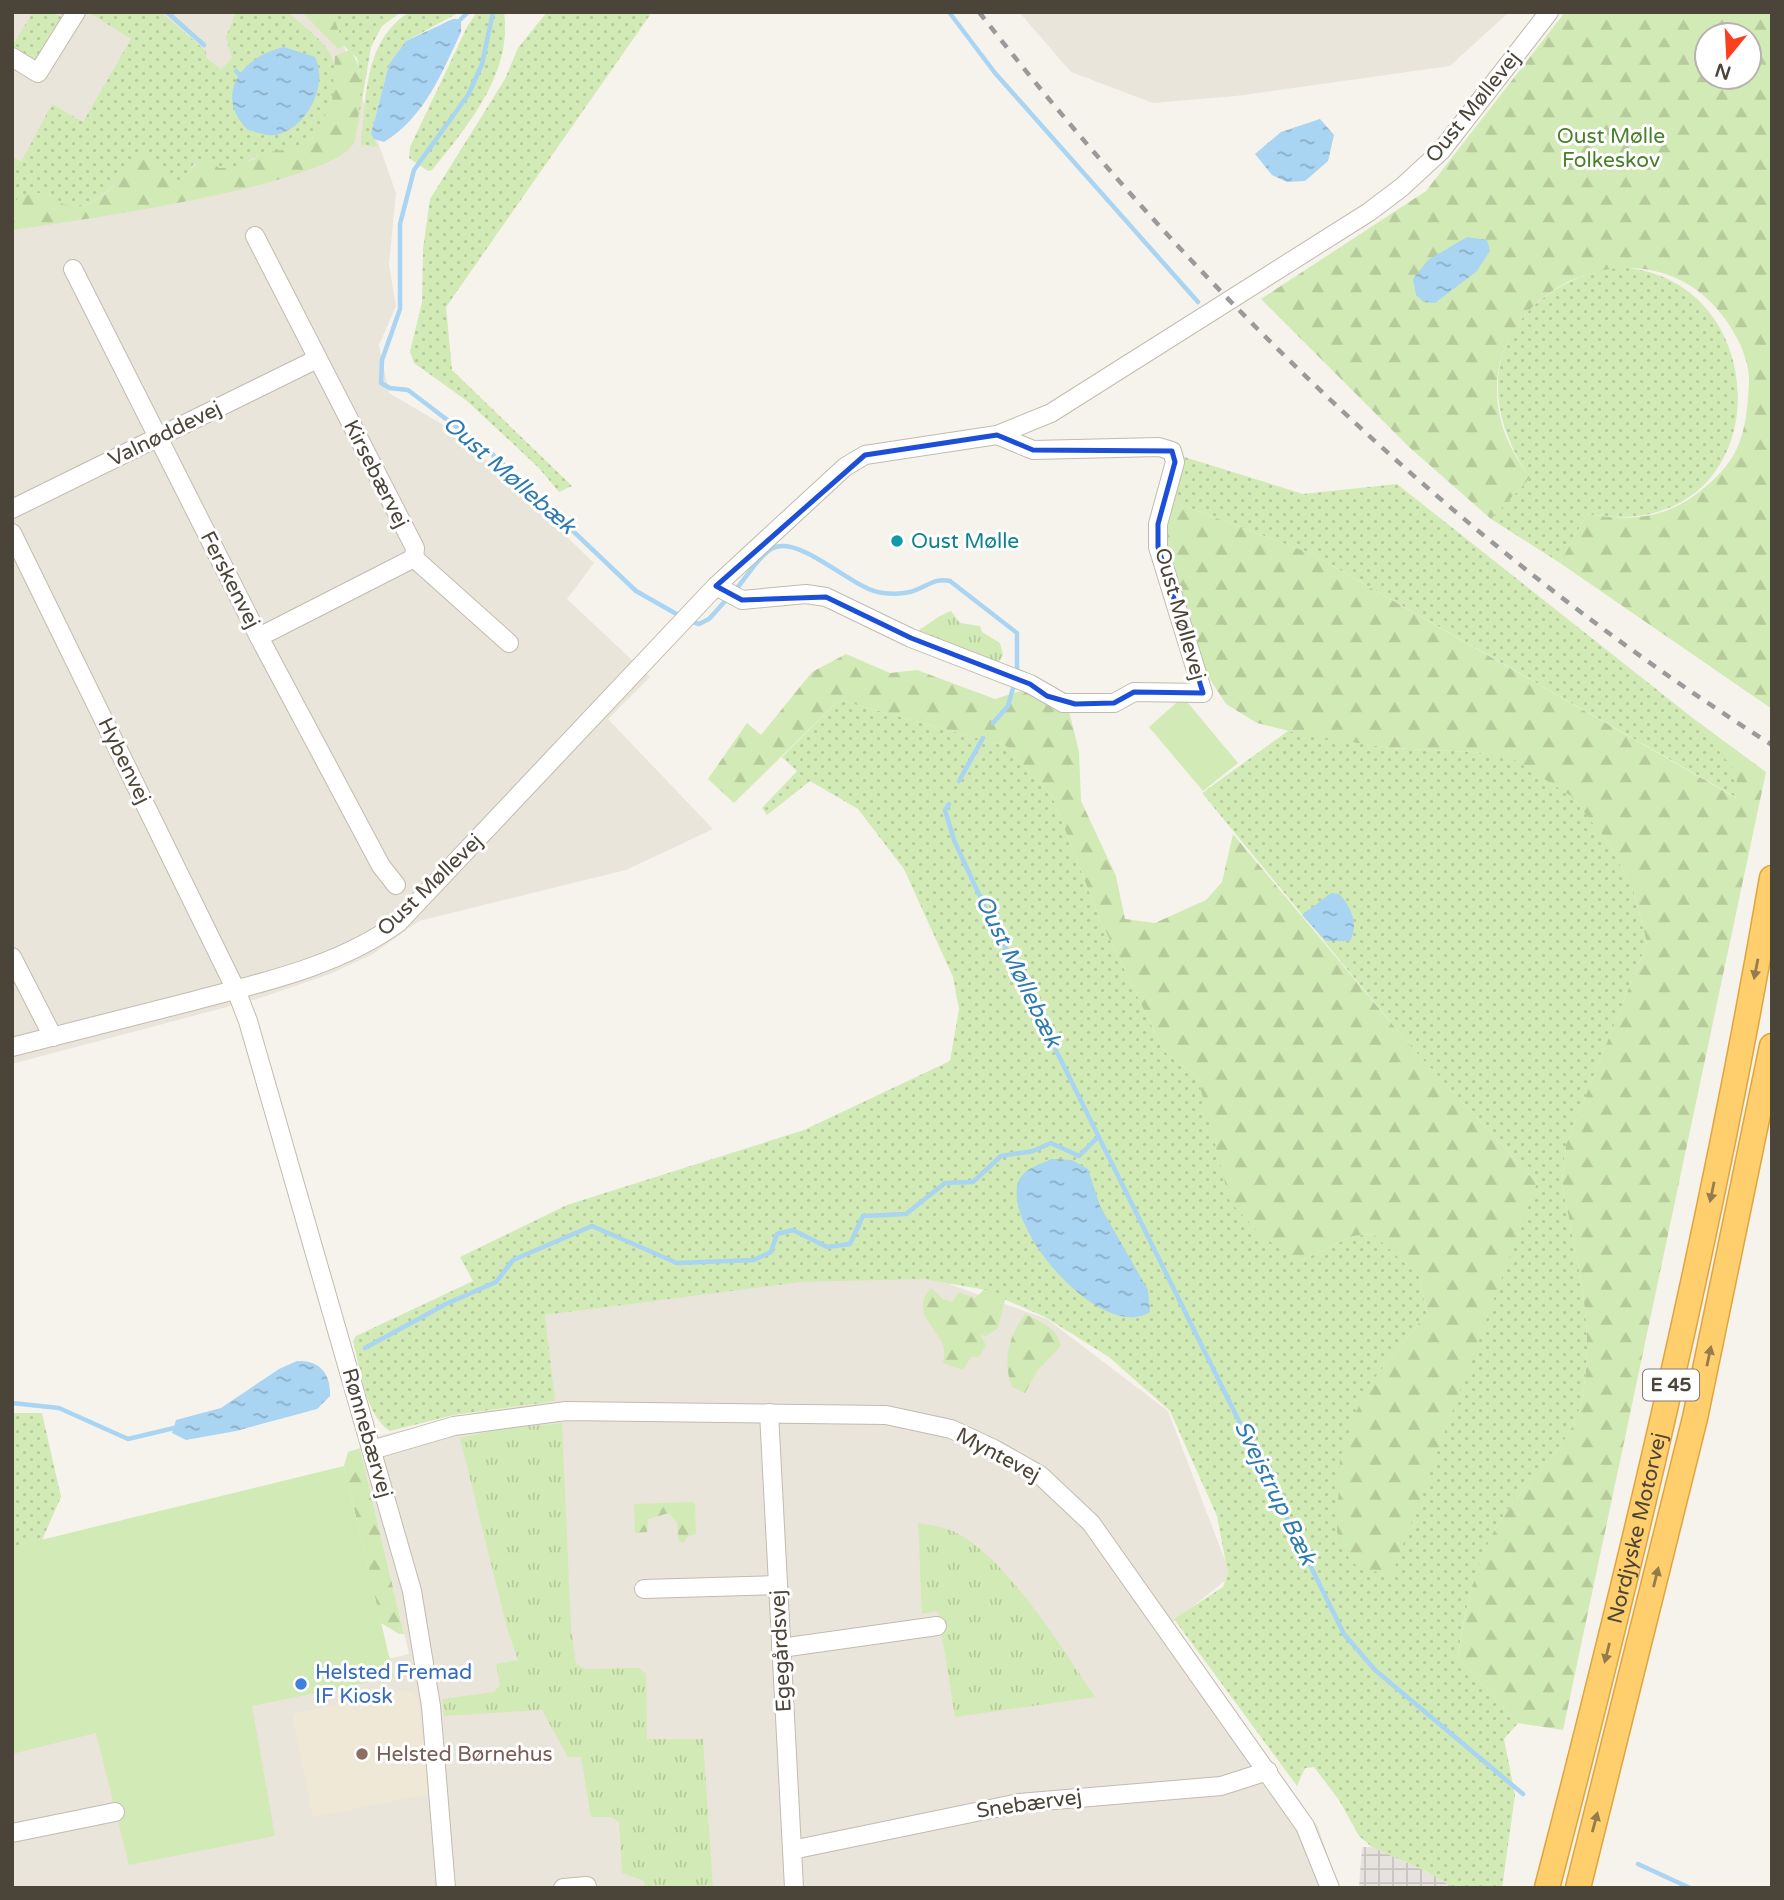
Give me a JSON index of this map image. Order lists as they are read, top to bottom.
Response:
{
  "streets": {
    "highway": ["E 45", "Nordjyske Motorvej"],
    "street": [
      "Oust Møllevej",
      "Valnøddevej",
      "Kirsebærvej",
      "Ferskenvej",
      "Hybenvej",
      "Rønnebærvej",
      "Myntevej",
      "Egegårdsvej",
      "Snebærvej"
    ]
  },
  "crossings": [
    ["Oust Møllevej", "Hybenvej"],
    ["Oust Møllevej", "Rønnebærvej"],
    ["Valnøddevej", "Kirsebærvej"],
    ["Valnøddevej", "Ferskenvej"],
    ["Hybenvej", "Rønnebærvej"],
    ["Rønnebærvej", "Myntevej"],
    ["Myntevej", "Egegårdsvej"],
    ["Myntevej", "Snebærvej"],
    ["Egegårdsvej", "Snebærvej"]
  ],
  "water": ["Oust Møllebæk", "Svejstrup Bæk"],
  "parks": ["Oust Mølle Folkeskov"],
  "places": ["Oust Mølle", "Helsted Fremad IF Kiosk", "Helsted Børnehus"],
  "north": "bottom"
}
